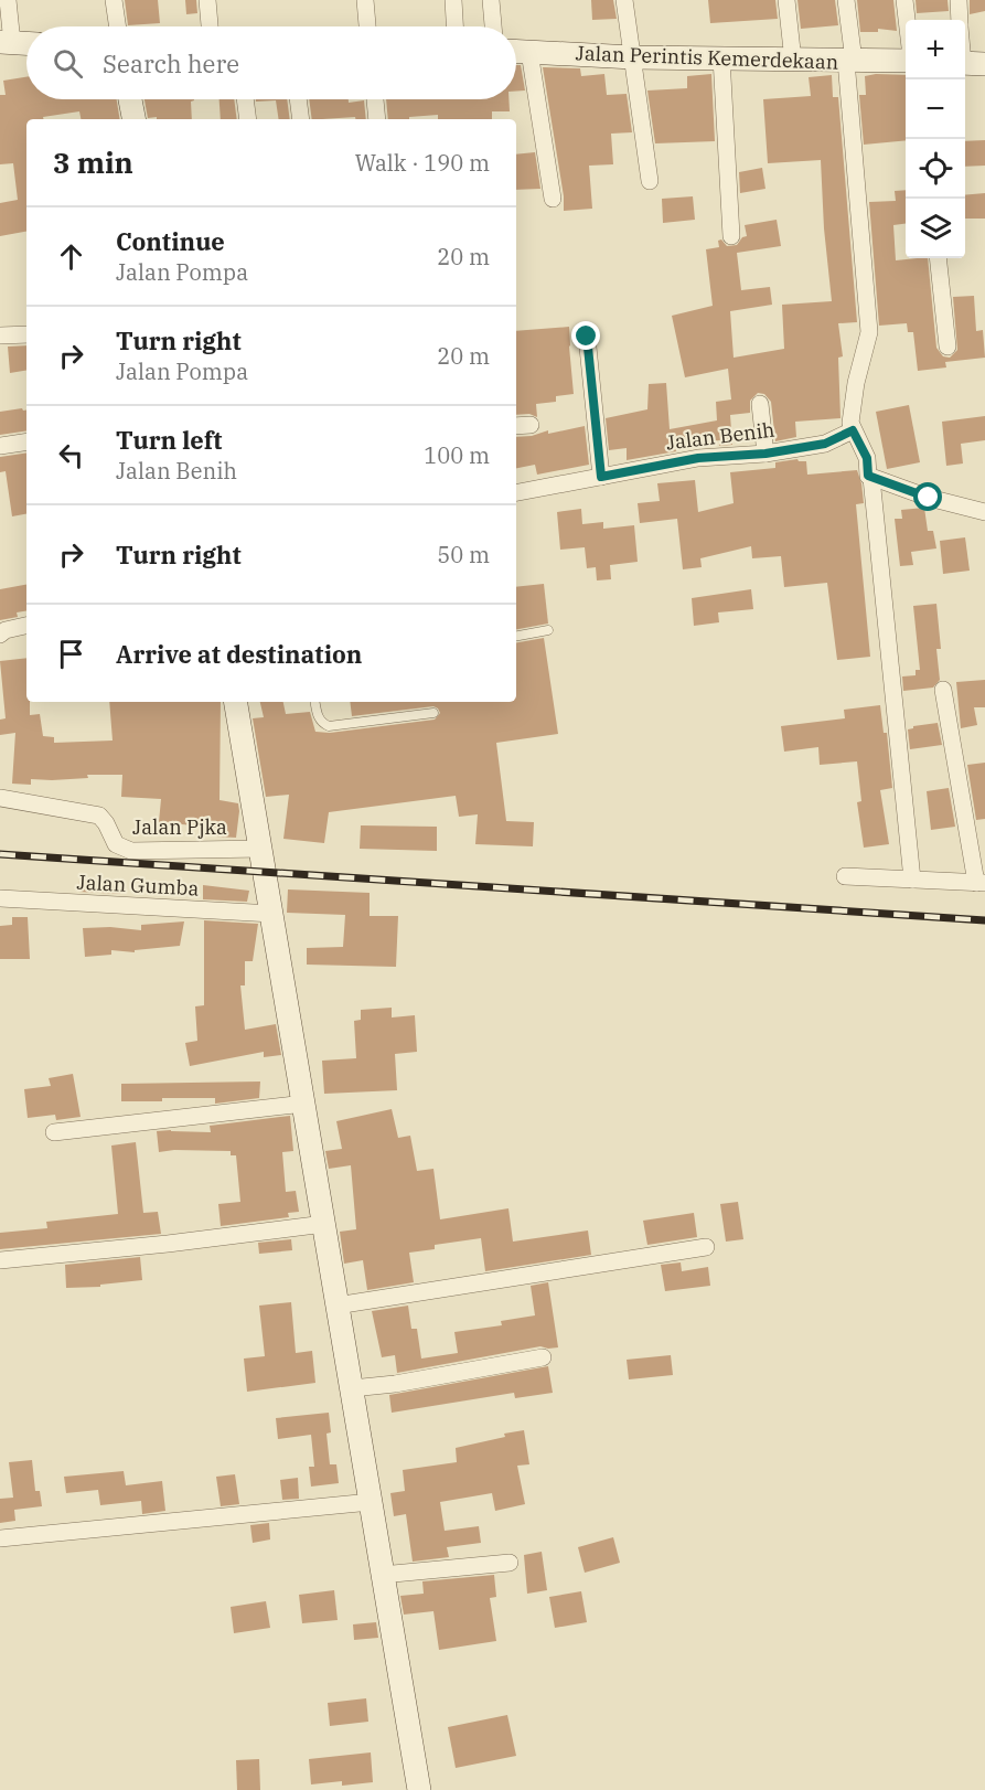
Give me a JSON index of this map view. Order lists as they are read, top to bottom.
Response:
{
  "streets": {
    "street": [
      "Jalan Perintis Kemerdekaan",
      "Jalan Benih",
      "Jalan Pjka",
      "Jalan Gumba"
    ]
  },
  "page": {
    "map_buttons": ["+", "−"],
    "search": "Search here",
    "heading": ["3 min", "Walk · 190 m"],
    "list": [
      ["Continue", "Jalan Pompa", "20 m"],
      ["Turn right", "Jalan Pompa", "20 m"],
      ["Turn left", "Jalan Benih", "100 m"],
      ["Turn right", "50 m"],
      "Arrive at destination"
    ]
  }
}
